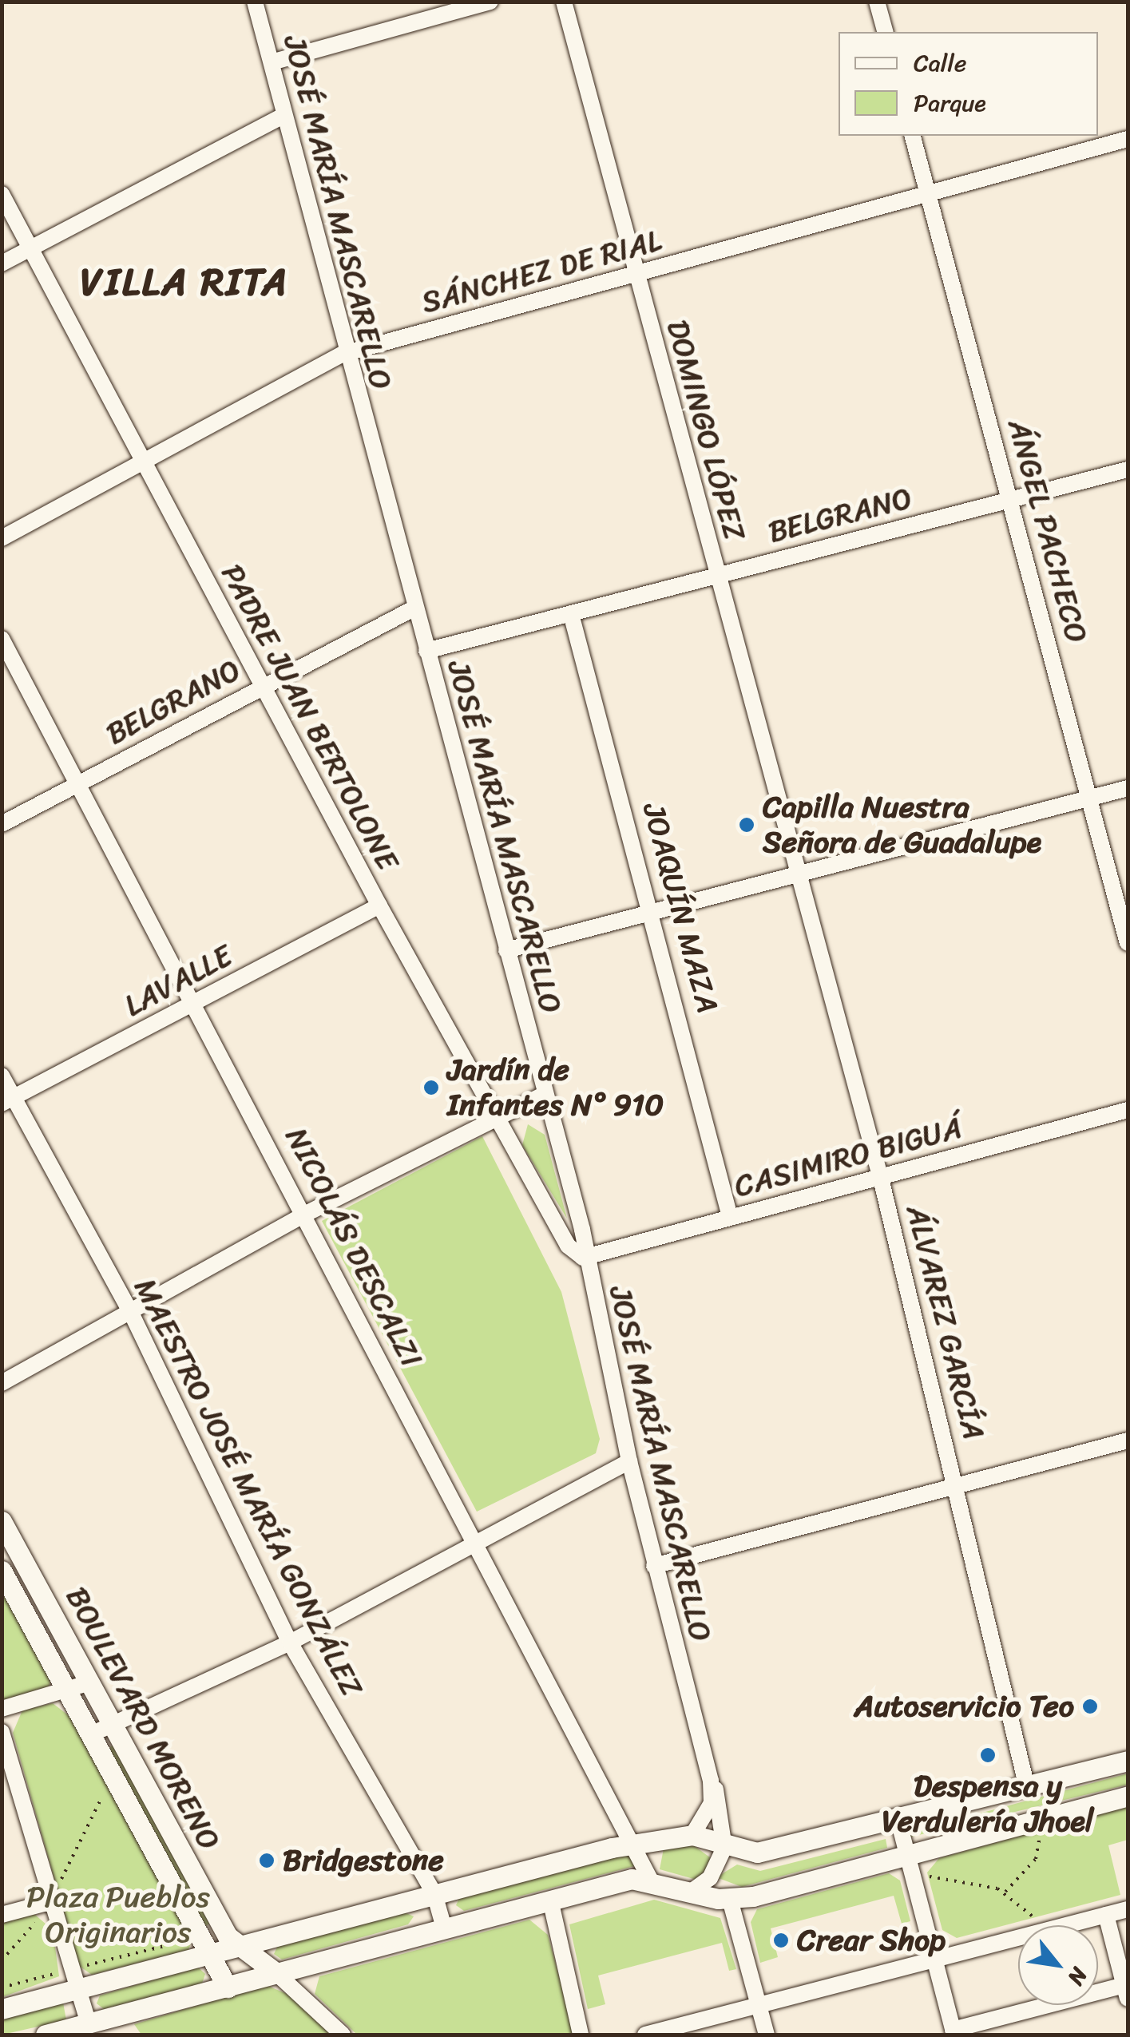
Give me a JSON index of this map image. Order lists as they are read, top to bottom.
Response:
{
  "streets": {
    "main road": ["BOULEVARD MORENO"],
    "street": [
      "JOSÉ MARÍA MASCARELLO",
      "SÁNCHEZ DE RIAL",
      "DOMINGO LÓPEZ",
      "BELGRANO",
      "ÁNGEL PACHECO",
      "PADRE JUAN BERTOLONE",
      "JOAQUÍN MAZA",
      "LAVALLE",
      "CASIMIRO BIGUÁ",
      "NICOLÁS DESCALZI",
      "ÁLVAREZ GARCÍA",
      "MAESTRO JOSÉ MARÍA GONZÁLEZ"
    ]
  },
  "crossings": [
    ["JOSÉ MARÍA MASCARELLO", "SÁNCHEZ DE RIAL"],
    ["JOSÉ MARÍA MASCARELLO", "BELGRANO"],
    ["JOSÉ MARÍA MASCARELLO", "PADRE JUAN BERTOLONE"],
    ["JOSÉ MARÍA MASCARELLO", "CASIMIRO BIGUÁ"],
    ["SÁNCHEZ DE RIAL", "DOMINGO LÓPEZ"],
    ["SÁNCHEZ DE RIAL", "ÁNGEL PACHECO"],
    ["SÁNCHEZ DE RIAL", "PADRE JUAN BERTOLONE"],
    ["DOMINGO LÓPEZ", "BELGRANO"],
    ["DOMINGO LÓPEZ", "ÁLVAREZ GARCÍA"],
    ["BELGRANO", "ÁNGEL PACHECO"],
    ["BELGRANO", "PADRE JUAN BERTOLONE"],
    ["BELGRANO", "JOAQUÍN MAZA"],
    ["BELGRANO", "NICOLÁS DESCALZI"],
    ["PADRE JUAN BERTOLONE", "LAVALLE"],
    ["PADRE JUAN BERTOLONE", "CASIMIRO BIGUÁ"],
    ["JOAQUÍN MAZA", "CASIMIRO BIGUÁ"],
    ["LAVALLE", "NICOLÁS DESCALZI"],
    ["LAVALLE", "MAESTRO JOSÉ MARÍA GONZÁLEZ"],
    ["CASIMIRO BIGUÁ", "ÁLVAREZ GARCÍA"]
  ],
  "districts": ["VILLA RITA"],
  "parks": ["Plaza Pueblos Originarios"],
  "places": [
    "Capilla Nuestra Señora de Guadalupe",
    "Jardín de Infantes N° 910",
    "Autoservicio Teo",
    "Despensa y Verdulería Jhoel",
    "Bridgestone",
    "Crear Shop"
  ],
  "legend": ["Calle", "Parque"],
  "north": "bottom right"
}
